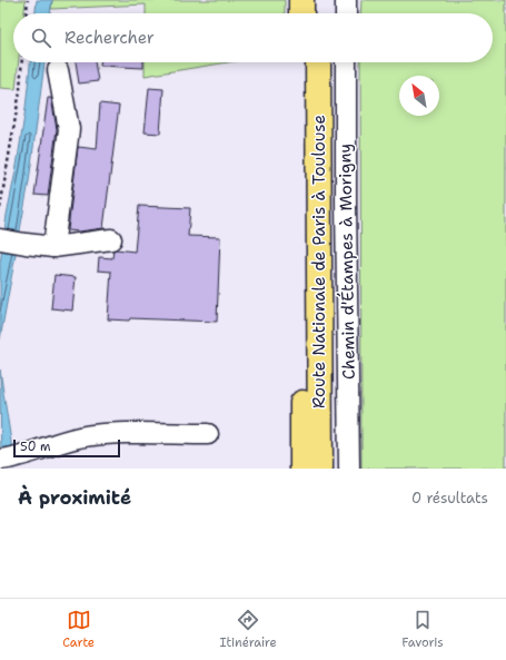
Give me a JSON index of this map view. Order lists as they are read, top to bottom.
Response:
{
  "streets": {
    "main road": ["Route Nationale de Paris à Toulouse"],
    "street": ["Chemin d'Étampes à Morigny"]
  },
  "scale_bar": "50 m",
  "north": "top left",
  "page": {
    "search": "Rechercher",
    "scale": "50 m",
    "heading": ["À proximité", "0 résultats"],
    "nav": ["Carte", "Itinéraire", "Favoris"]
  }
}
